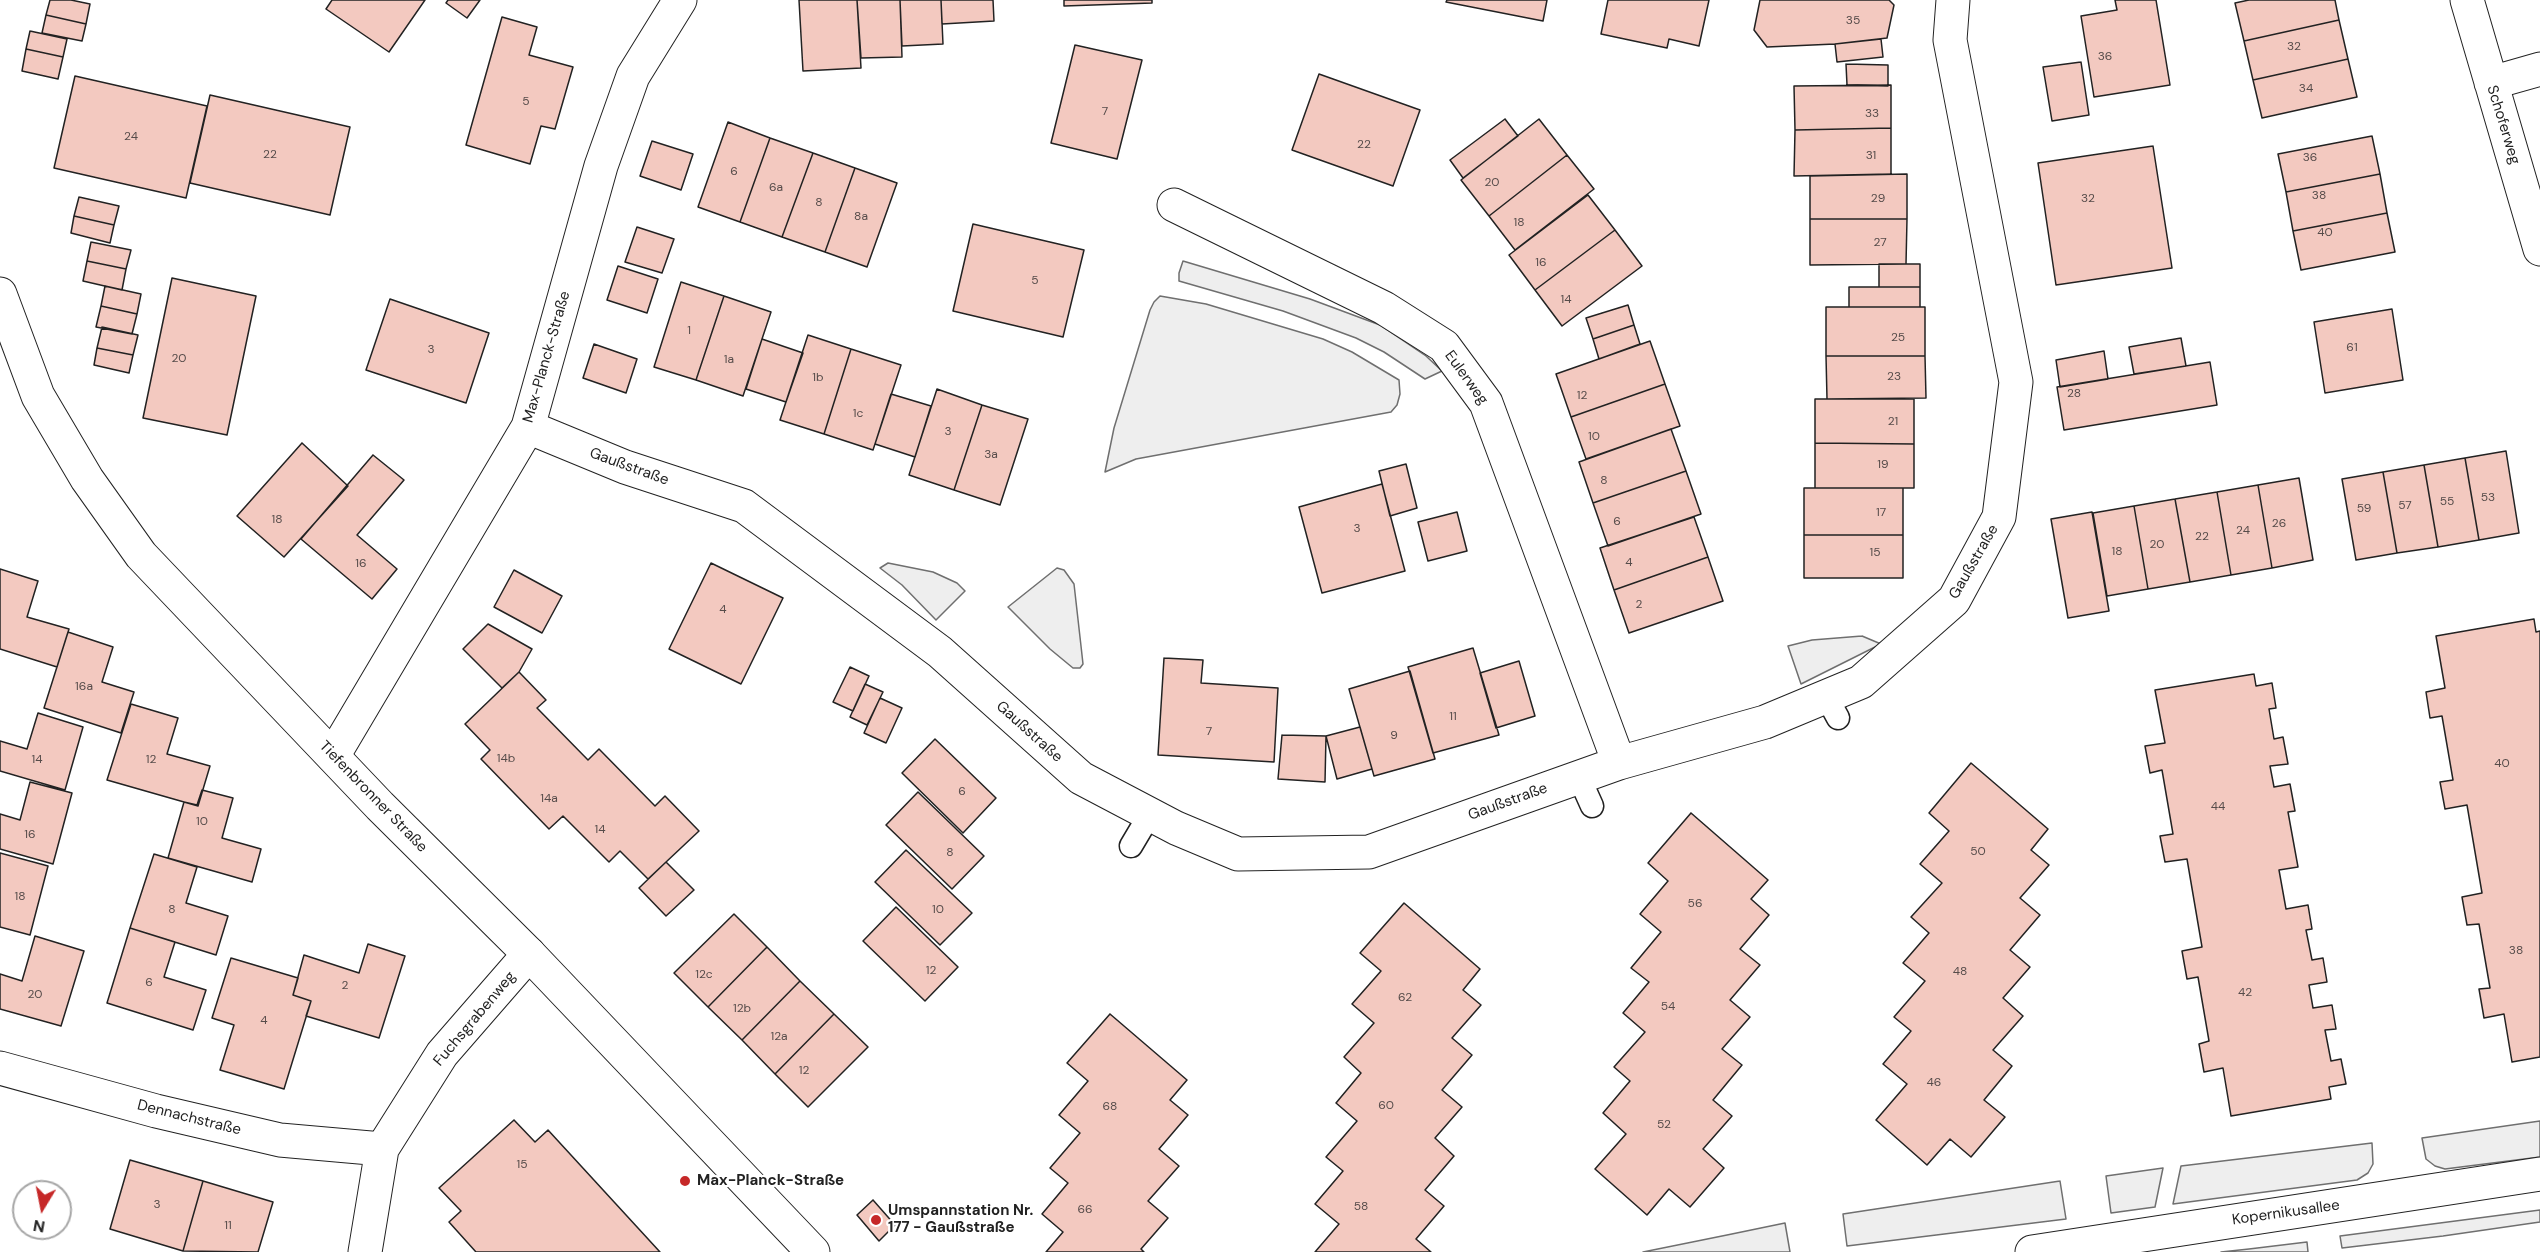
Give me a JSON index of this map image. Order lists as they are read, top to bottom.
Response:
{
  "streets": {
    "street": [
      "Schoferweg",
      "Max-Planck-Straße",
      "Eulerweg",
      "Gaußstraße",
      "Tiefenbronner Straße",
      "Fuchsgrabenweg",
      "Dennachstraße",
      "Kopernikusallee"
    ]
  },
  "crossings": [
    ["Max-Planck-Straße", "Gaußstraße"],
    ["Max-Planck-Straße", "Tiefenbronner Straße"],
    ["Eulerweg", "Gaußstraße"],
    ["Tiefenbronner Straße", "Fuchsgrabenweg"],
    ["Fuchsgrabenweg", "Dennachstraße"]
  ],
  "places": ["Max-Planck-Straße", "Umspannstation Nr. 177 - Gaußstraße"],
  "house_numbers": [
    "35",
    "32",
    "36",
    "34",
    "5",
    "7",
    "33",
    "24",
    "22",
    "22",
    "31",
    "36",
    "6",
    "20",
    "6a",
    "38",
    "29",
    "32",
    "8",
    "8a",
    "18",
    "40",
    "27",
    "16",
    "5",
    "14",
    "1",
    "25",
    "61",
    "3",
    "20",
    "1a",
    "23",
    "1b",
    "28",
    "12",
    "1c",
    "21",
    "3",
    "10",
    "3a",
    "19",
    "8",
    "53",
    "55",
    "57",
    "59",
    "17",
    "18",
    "6",
    "26",
    "3",
    "24",
    "22",
    "20",
    "18",
    "15",
    "4",
    "16",
    "2",
    "4",
    "16a",
    "11",
    "7",
    "9",
    "14b",
    "14",
    "12",
    "40",
    "6",
    "14a",
    "44",
    "10",
    "14",
    "16",
    "50",
    "8",
    "18",
    "56",
    "8",
    "10",
    "38",
    "12",
    "48",
    "12c",
    "6",
    "2",
    "42",
    "20",
    "62",
    "54",
    "12b",
    "4",
    "12a",
    "12",
    "46",
    "60",
    "68",
    "52",
    "15",
    "3",
    "58",
    "66",
    "11"
  ],
  "north": "bottom"
}
